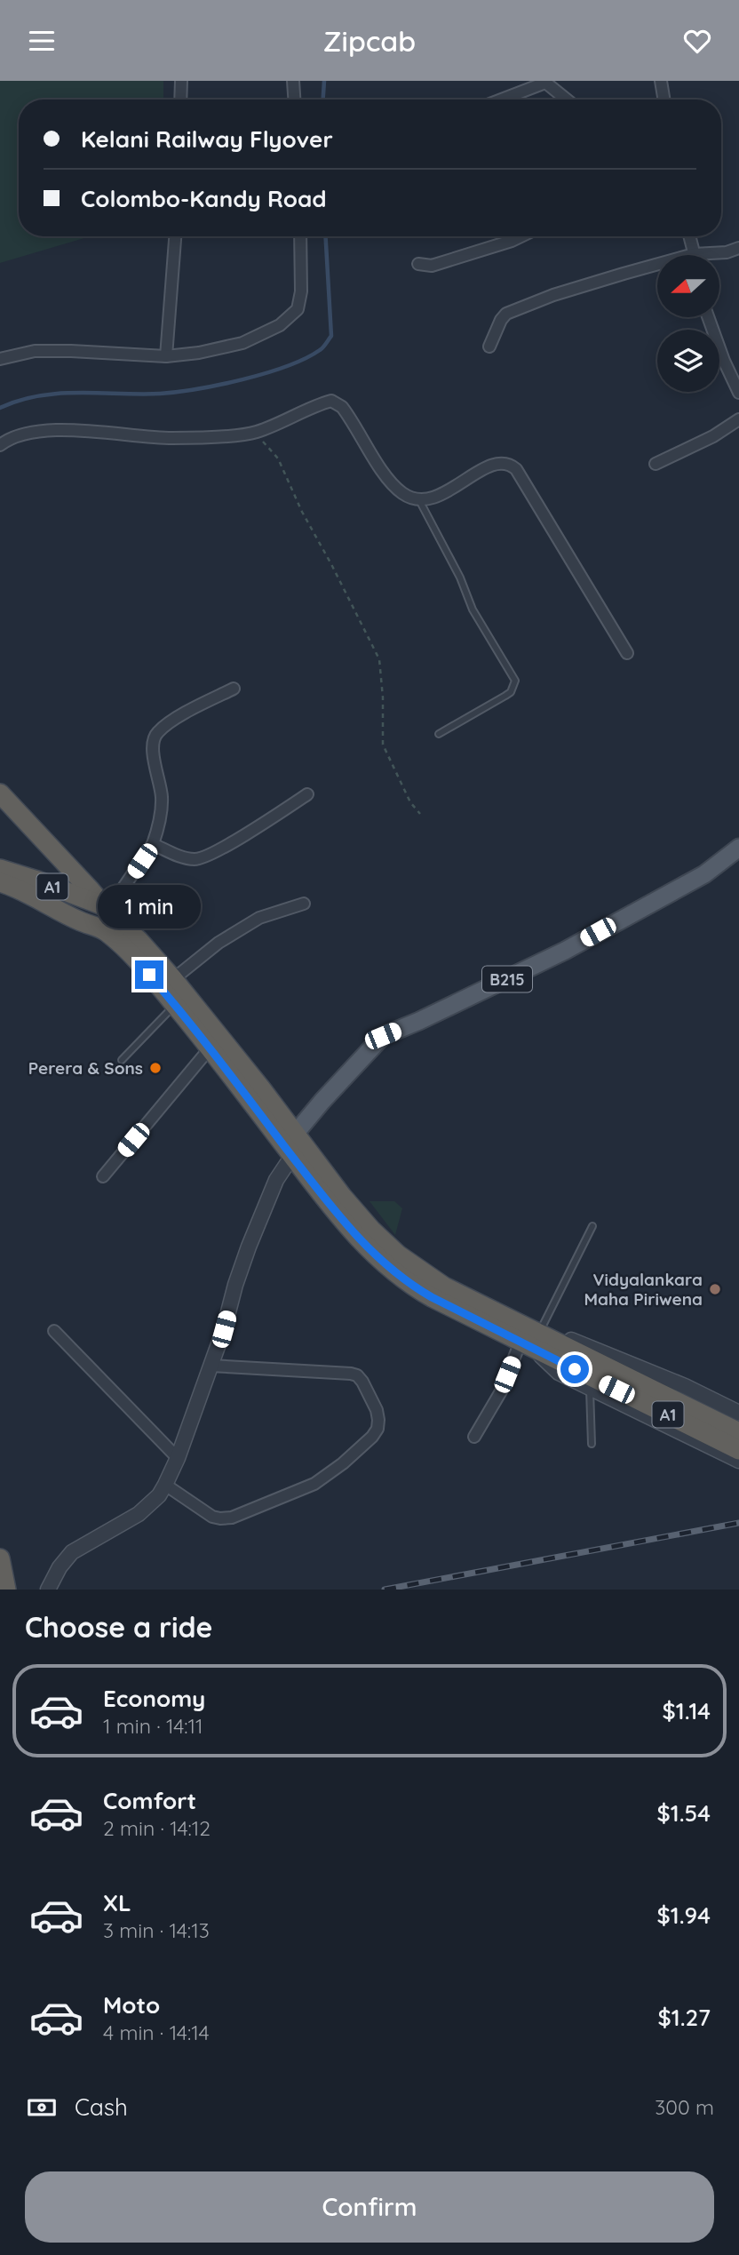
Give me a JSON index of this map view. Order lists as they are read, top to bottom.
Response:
{
  "streets": {
    "highway": ["A1"],
    "main road": ["B215"]
  },
  "crossings": [
    ["A1", "B215"]
  ],
  "places": ["Perera & Sons", "Vidyalankara Maha Piriwena"],
  "north": "left",
  "page": {
    "header": "Zipcab",
    "banner": ["Kelani Railway Flyover", "Colombo-Kandy Road"],
    "bubble": "1 min",
    "heading": "Choose a ride",
    "list": [
      {
        "name": "Economy",
        "note": "1 min · 14:11",
        "value": "$1.14"
      },
      {
        "name": "Comfort",
        "note": "2 min · 14:12",
        "value": "$1.54"
      },
      {
        "name": "XL",
        "note": "3 min · 14:13",
        "value": "$1.94"
      },
      {
        "name": "Moto",
        "note": "4 min · 14:14",
        "value": "$1.27"
      }
    ],
    "pay": ["Cash", "300 m"],
    "buttons": "Confirm"
  }
}
